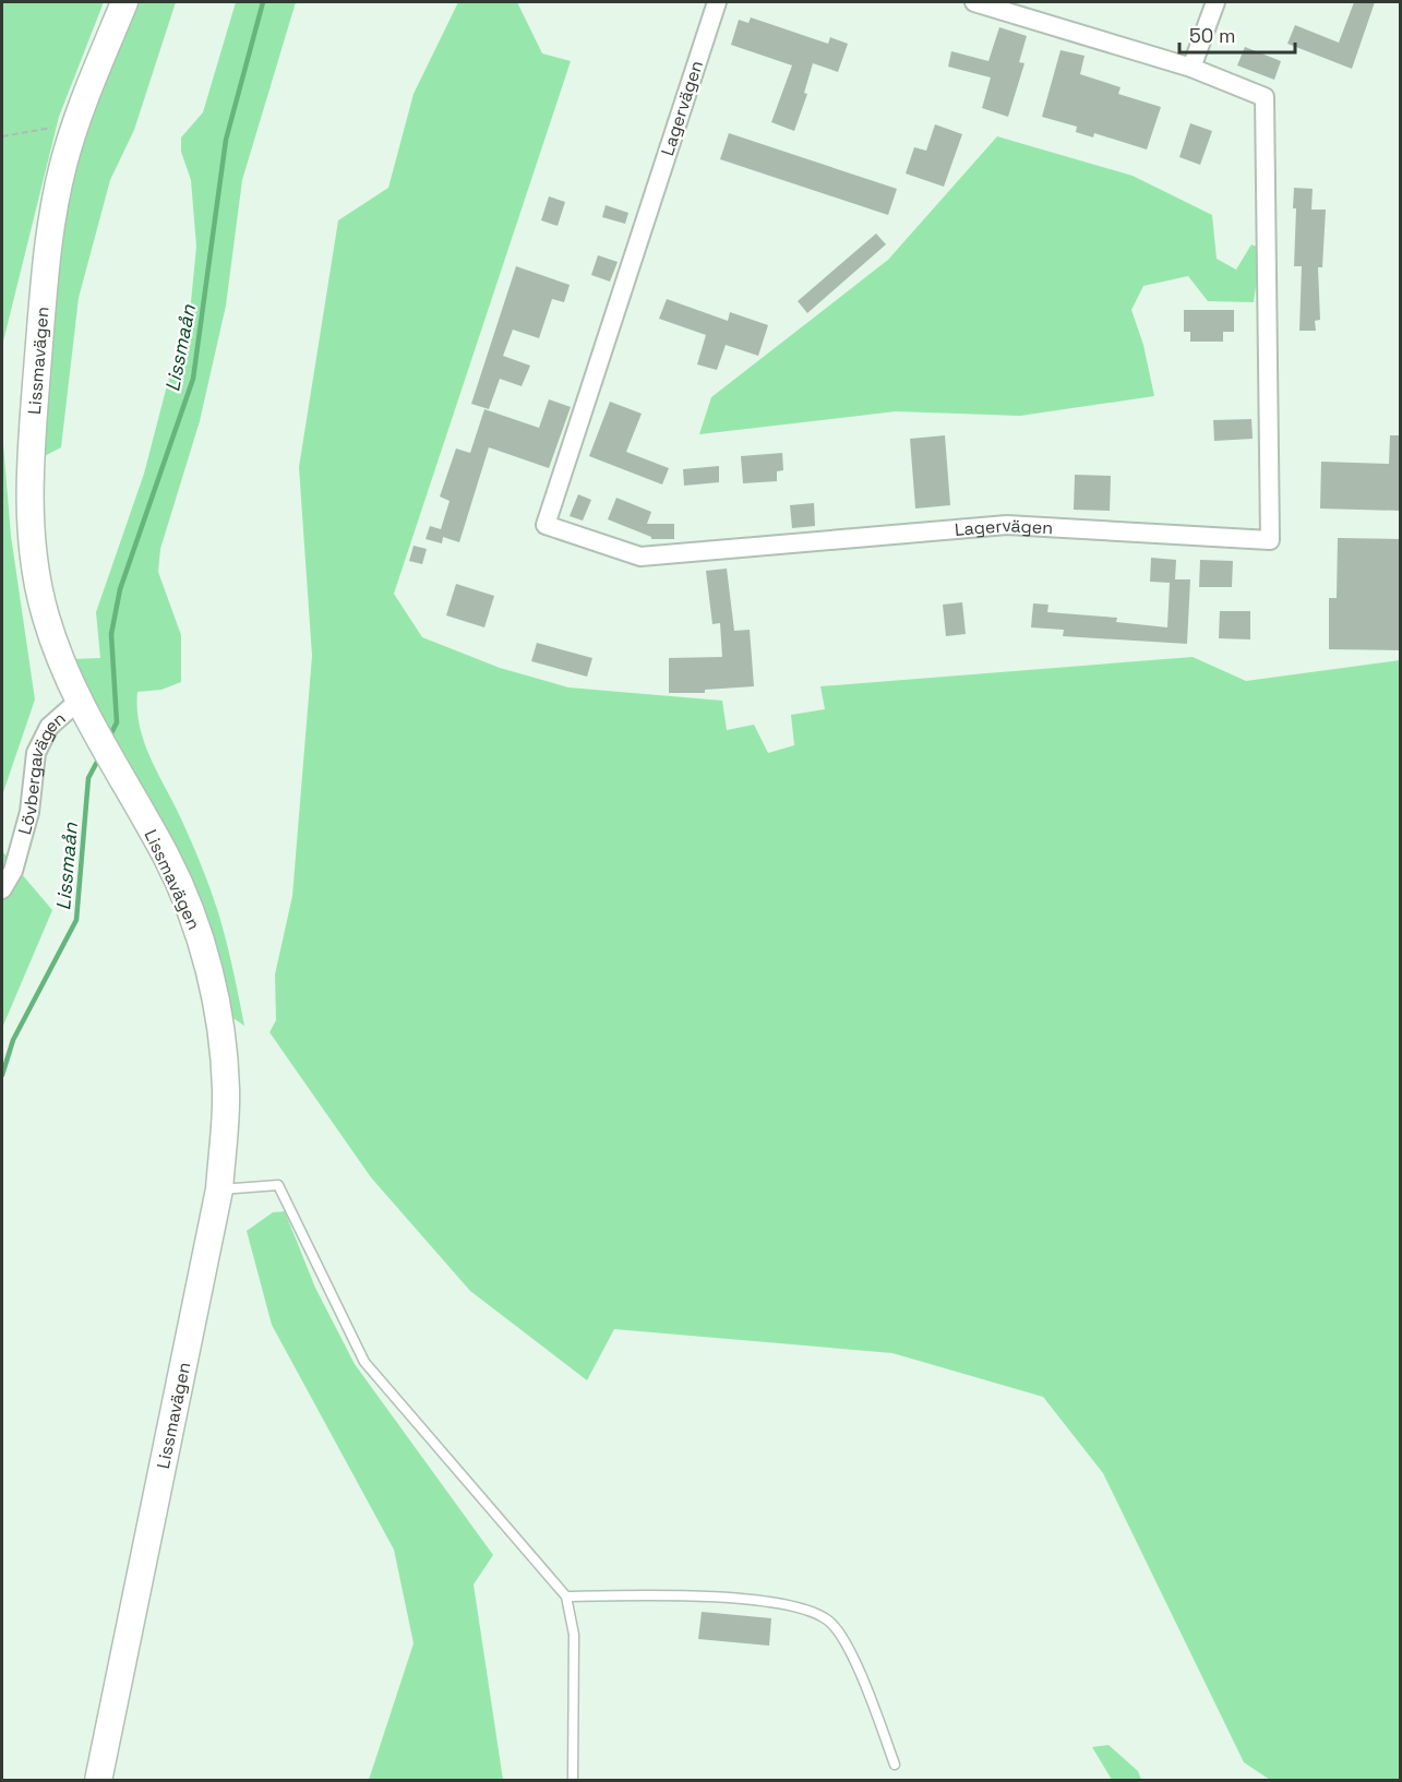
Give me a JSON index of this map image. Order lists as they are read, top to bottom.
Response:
{
  "streets": {
    "street": ["Lagervägen", "Lissmavägen", "Lövbergavägen"]
  },
  "crossings": [
    ["Lissmavägen", "Lövbergavägen"]
  ],
  "water": ["Lissmaån"],
  "scale_bar": "50 m"
}
